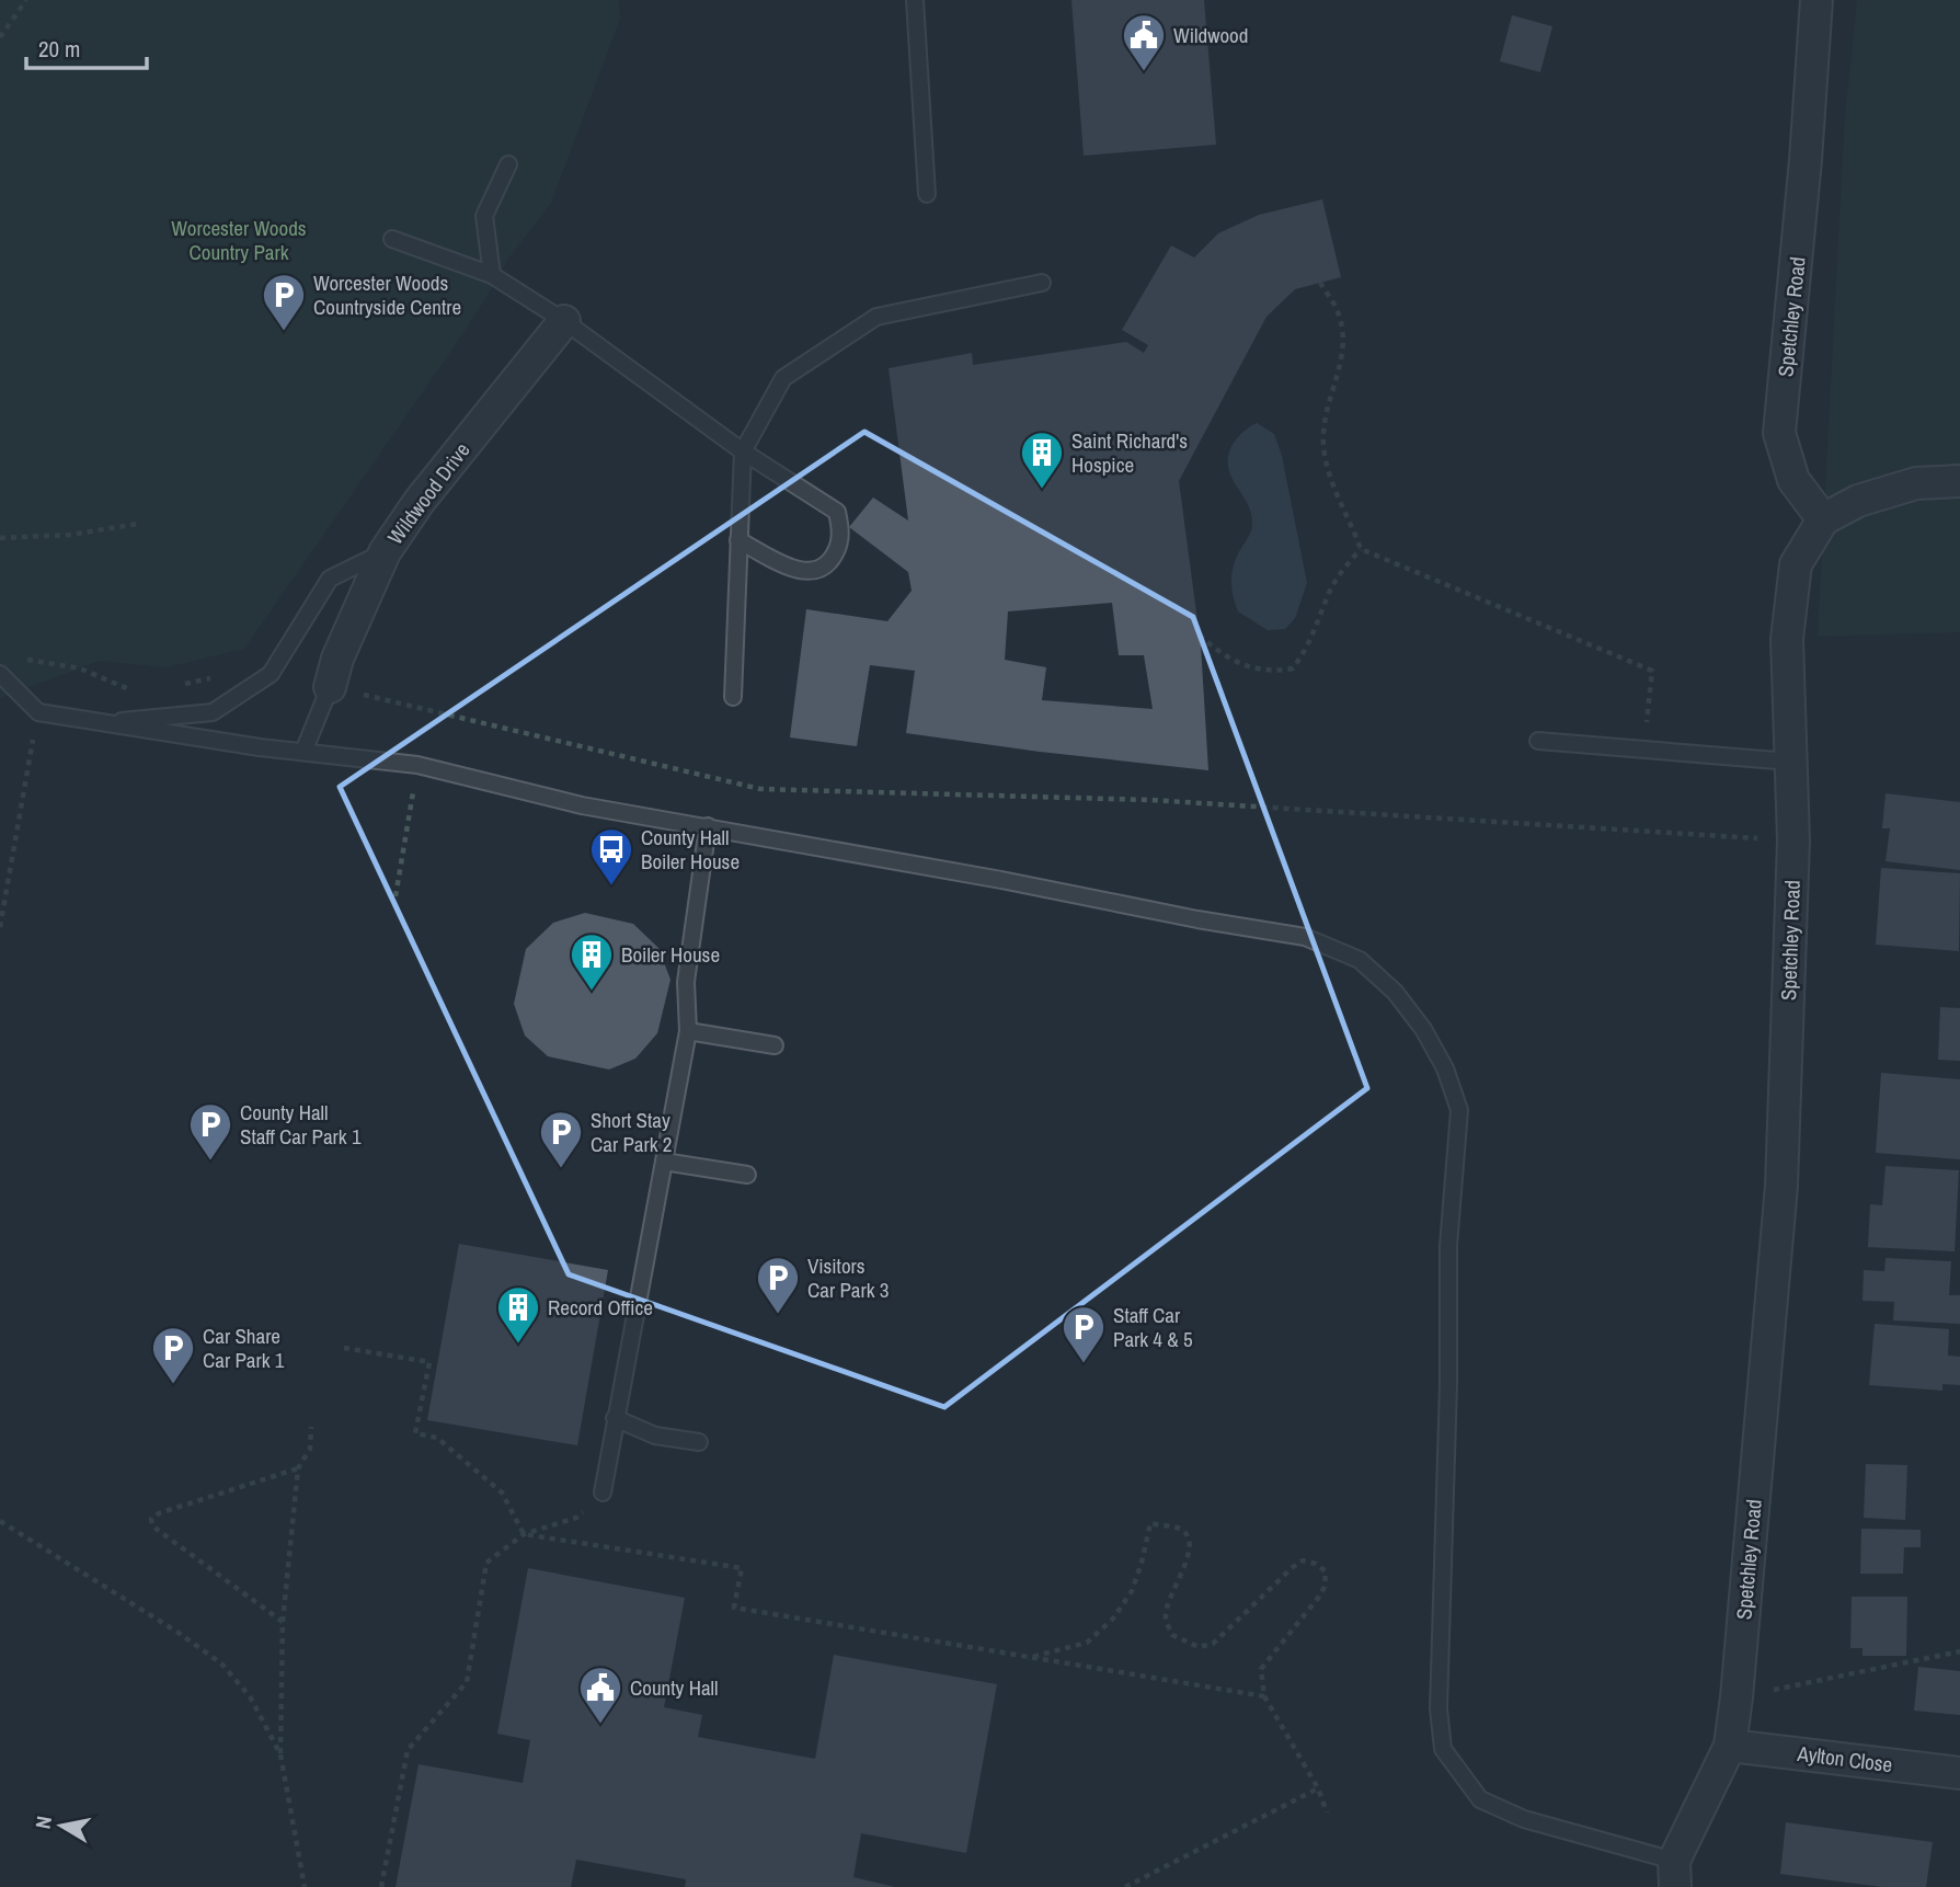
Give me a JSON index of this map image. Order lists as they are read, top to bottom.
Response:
{
  "streets": {
    "street": ["Spetchley Road", "Wildwood Drive", "Aylton Close"]
  },
  "crossings": [
    ["Spetchley Road", "Aylton Close"]
  ],
  "parks": ["Worcester Woods Country Park"],
  "places": {
    "public building": ["Wildwood", "County Hall"],
    "parking": [
      "Worcester Woods Countryside Centre",
      "County Hall Staff Car Park 1",
      "Short Stay Car Park 2",
      "Visitors Car Park 3",
      "Staff Car Park 4 & 5",
      "Car Share Car Park 1"
    ],
    "building": ["Saint Richard's Hospice", "Boiler House", "Record Office"],
    "bus stop": ["County Hall Boiler House"]
  },
  "scale_bar": "20 m",
  "north": "left"
}
